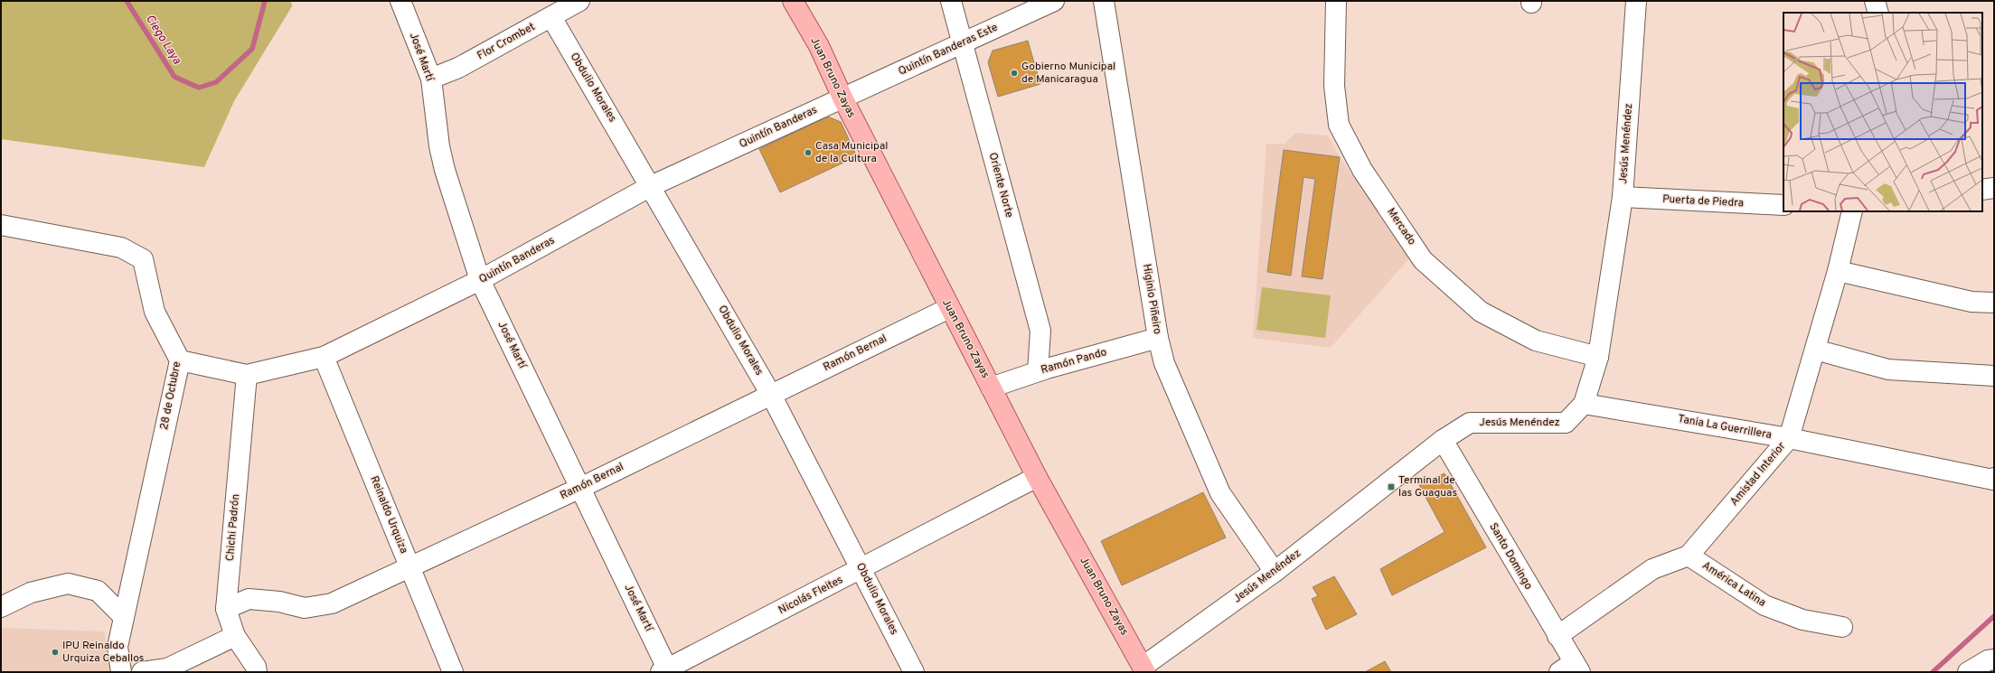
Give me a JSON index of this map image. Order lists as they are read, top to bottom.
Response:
{
  "streets": {
    "main road": ["Juan Bruno Zayas"],
    "street": [
      "Flor Crombet",
      "Quintín Banderas Este",
      "José Martí",
      "Obdulio Morales",
      "Quintín Banderas",
      "Jesús Menéndez",
      "Oriente Norte",
      "Puerta de Piedra",
      "Mercado",
      "Higinio Piñeiro",
      "Ramón Bernal",
      "Ramón Pando",
      "28 de Octubre",
      "Tania La Guerrillera",
      "Amistad Interior",
      "Reinaldo Urquiza",
      "Chichi Padrón",
      "Santo Domingo",
      "América Latina",
      "Nicolás Fleites"
    ]
  },
  "crossings": [
    ["Flor Crombet", "José Martí"],
    ["Flor Crombet", "Obdulio Morales"],
    ["Quintín Banderas Este", "Juan Bruno Zayas"],
    ["Quintín Banderas Este", "Quintín Banderas"],
    ["Quintín Banderas Este", "Oriente Norte"],
    ["José Martí", "Quintín Banderas"],
    ["José Martí", "Ramón Bernal"],
    ["José Martí", "Nicolás Fleites"],
    ["Juan Bruno Zayas", "Quintín Banderas"],
    ["Juan Bruno Zayas", "Jesús Menéndez"],
    ["Juan Bruno Zayas", "Ramón Bernal"],
    ["Juan Bruno Zayas", "Ramón Pando"],
    ["Juan Bruno Zayas", "Nicolás Fleites"],
    ["Obdulio Morales", "Quintín Banderas"],
    ["Obdulio Morales", "Ramón Bernal"],
    ["Obdulio Morales", "Nicolás Fleites"],
    ["Quintín Banderas", "28 de Octubre"],
    ["Quintín Banderas", "Reinaldo Urquiza"],
    ["Quintín Banderas", "Chichi Padrón"],
    ["Jesús Menéndez", "Puerta de Piedra"],
    ["Jesús Menéndez", "Mercado"],
    ["Jesús Menéndez", "Higinio Piñeiro"],
    ["Jesús Menéndez", "Tania La Guerrillera"],
    ["Jesús Menéndez", "Santo Domingo"],
    ["Oriente Norte", "Ramón Pando"],
    ["Higinio Piñeiro", "Ramón Pando"],
    ["Ramón Bernal", "Reinaldo Urquiza"],
    ["Ramón Bernal", "Chichi Padrón"],
    ["Tania La Guerrillera", "Amistad Interior"],
    ["Amistad Interior", "Santo Domingo"],
    ["Amistad Interior", "América Latina"]
  ],
  "water": ["Ciego Laya"],
  "places": {
    "other": ["Gobierno Municipal de Manicaragua", "Casa Municipal de la Cultura", "IPU Reinaldo Urquiza Ceballos"],
    "transit": ["Terminal de las Guaguas"]
  }
}
